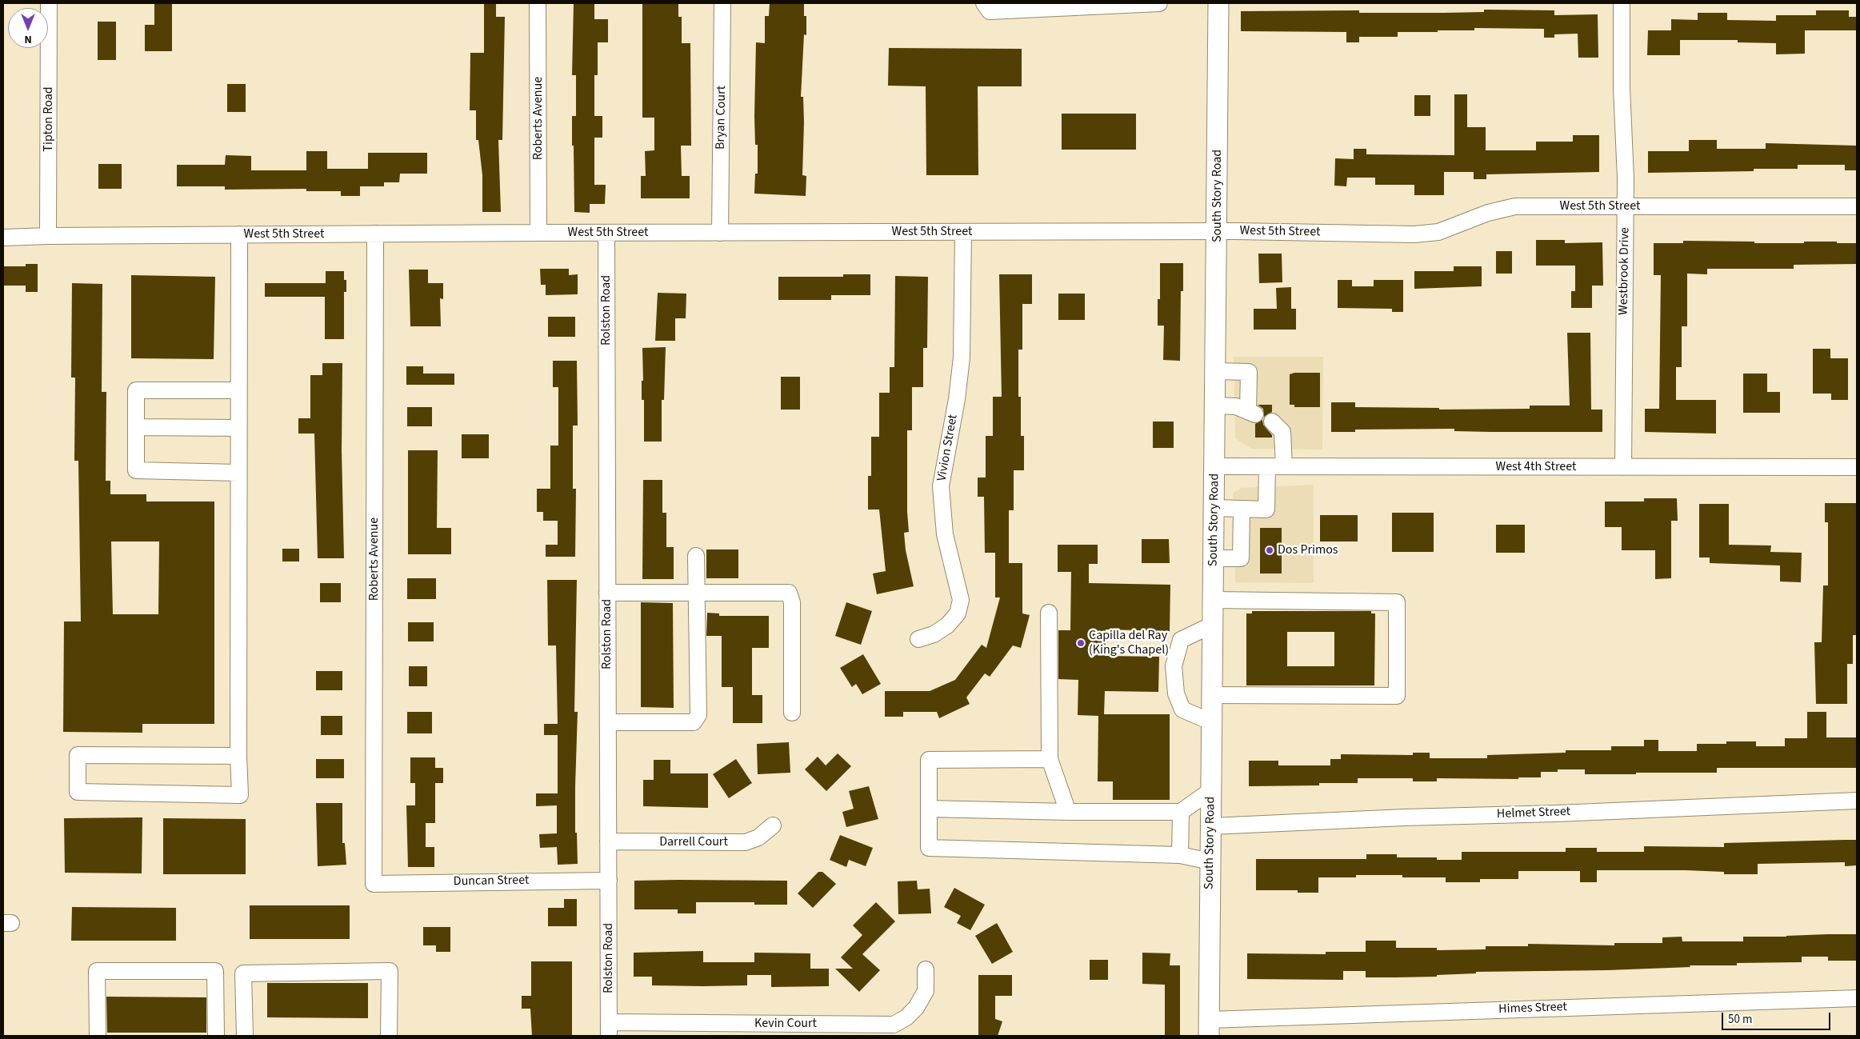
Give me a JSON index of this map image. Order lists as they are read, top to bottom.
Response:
{
  "streets": {
    "main road": ["South Story Road"],
    "street": [
      "Bryan Court",
      "Roberts Avenue",
      "Tipton Road",
      "West 5th Street",
      "Westbrook Drive",
      "Rolston Road",
      "Vivion Street",
      "West 4th Street",
      "Helmet Street",
      "Darrell Court",
      "Duncan Street",
      "Himes Street",
      "Kevin Court"
    ]
  },
  "crossings": [
    ["Bryan Court", "West 5th Street"],
    ["Roberts Avenue", "West 5th Street"],
    ["Roberts Avenue", "Duncan Street"],
    ["Tipton Road", "West 5th Street"],
    ["South Story Road", "West 5th Street"],
    ["South Story Road", "West 4th Street"],
    ["South Story Road", "Helmet Street"],
    ["South Story Road", "Himes Street"],
    ["West 5th Street", "Westbrook Drive"],
    ["West 5th Street", "Rolston Road"],
    ["West 5th Street", "Vivion Street"],
    ["Westbrook Drive", "West 4th Street"],
    ["Rolston Road", "Darrell Court"],
    ["Rolston Road", "Duncan Street"],
    ["Rolston Road", "Kevin Court"]
  ],
  "places": ["Dos Primos", "Capilla del Ray (King's Chapel)"],
  "scale_bar": "50 m",
  "north": "bottom"
}
